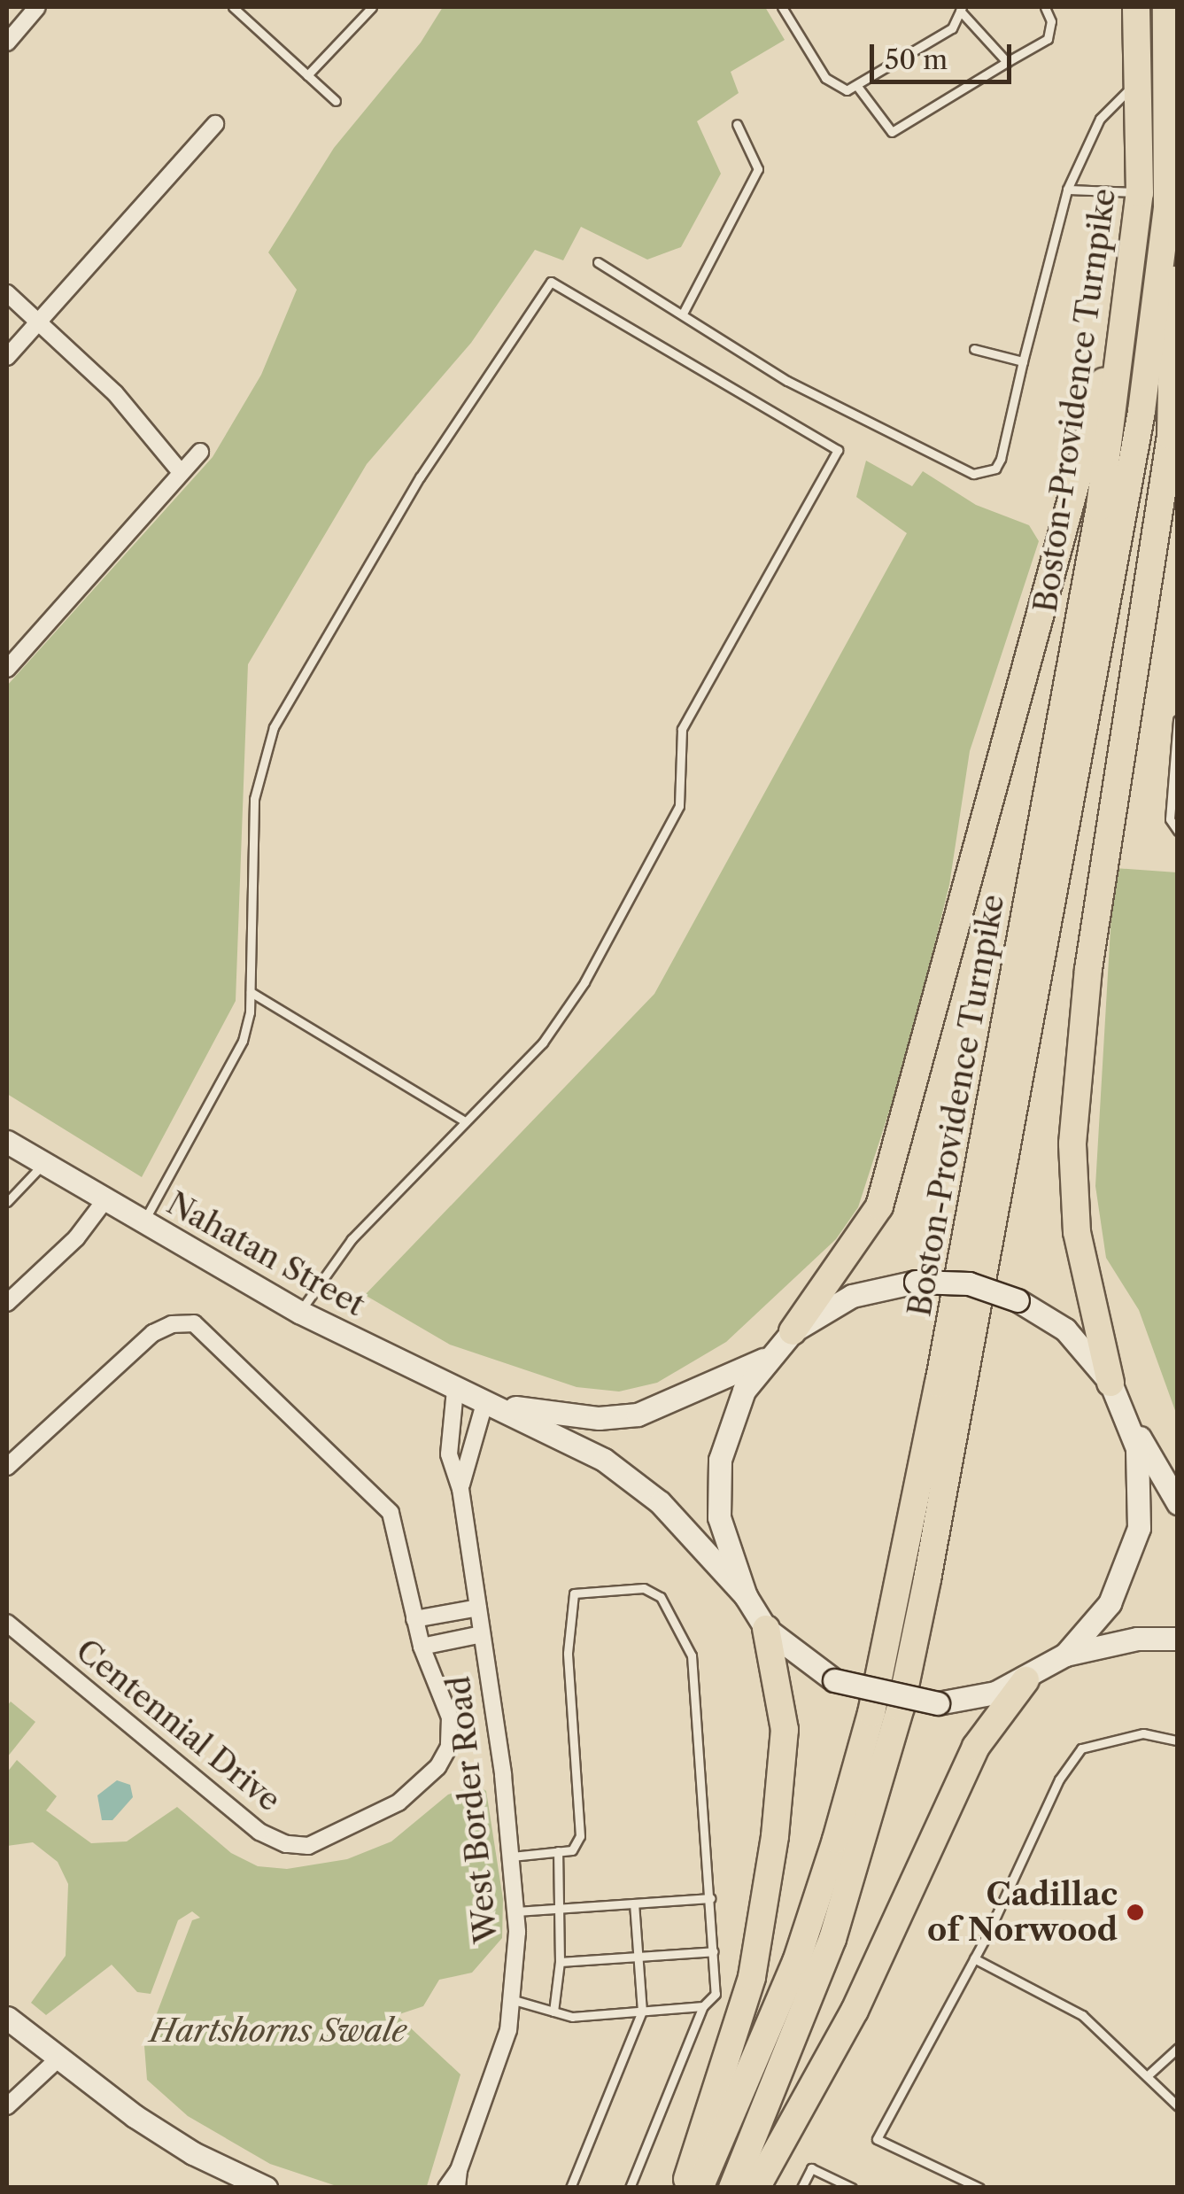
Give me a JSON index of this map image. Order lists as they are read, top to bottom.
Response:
{
  "streets": {
    "main road": ["Boston-Providence Turnpike", "Nahatan Street"],
    "street": ["Centennial Drive", "West Border Road"]
  },
  "crossings": [
    ["Nahatan Street", "West Border Road"]
  ],
  "parks": ["Hartshorns Swale"],
  "places": ["Cadillac of Norwood"],
  "scale_bar": "50 m"
}
